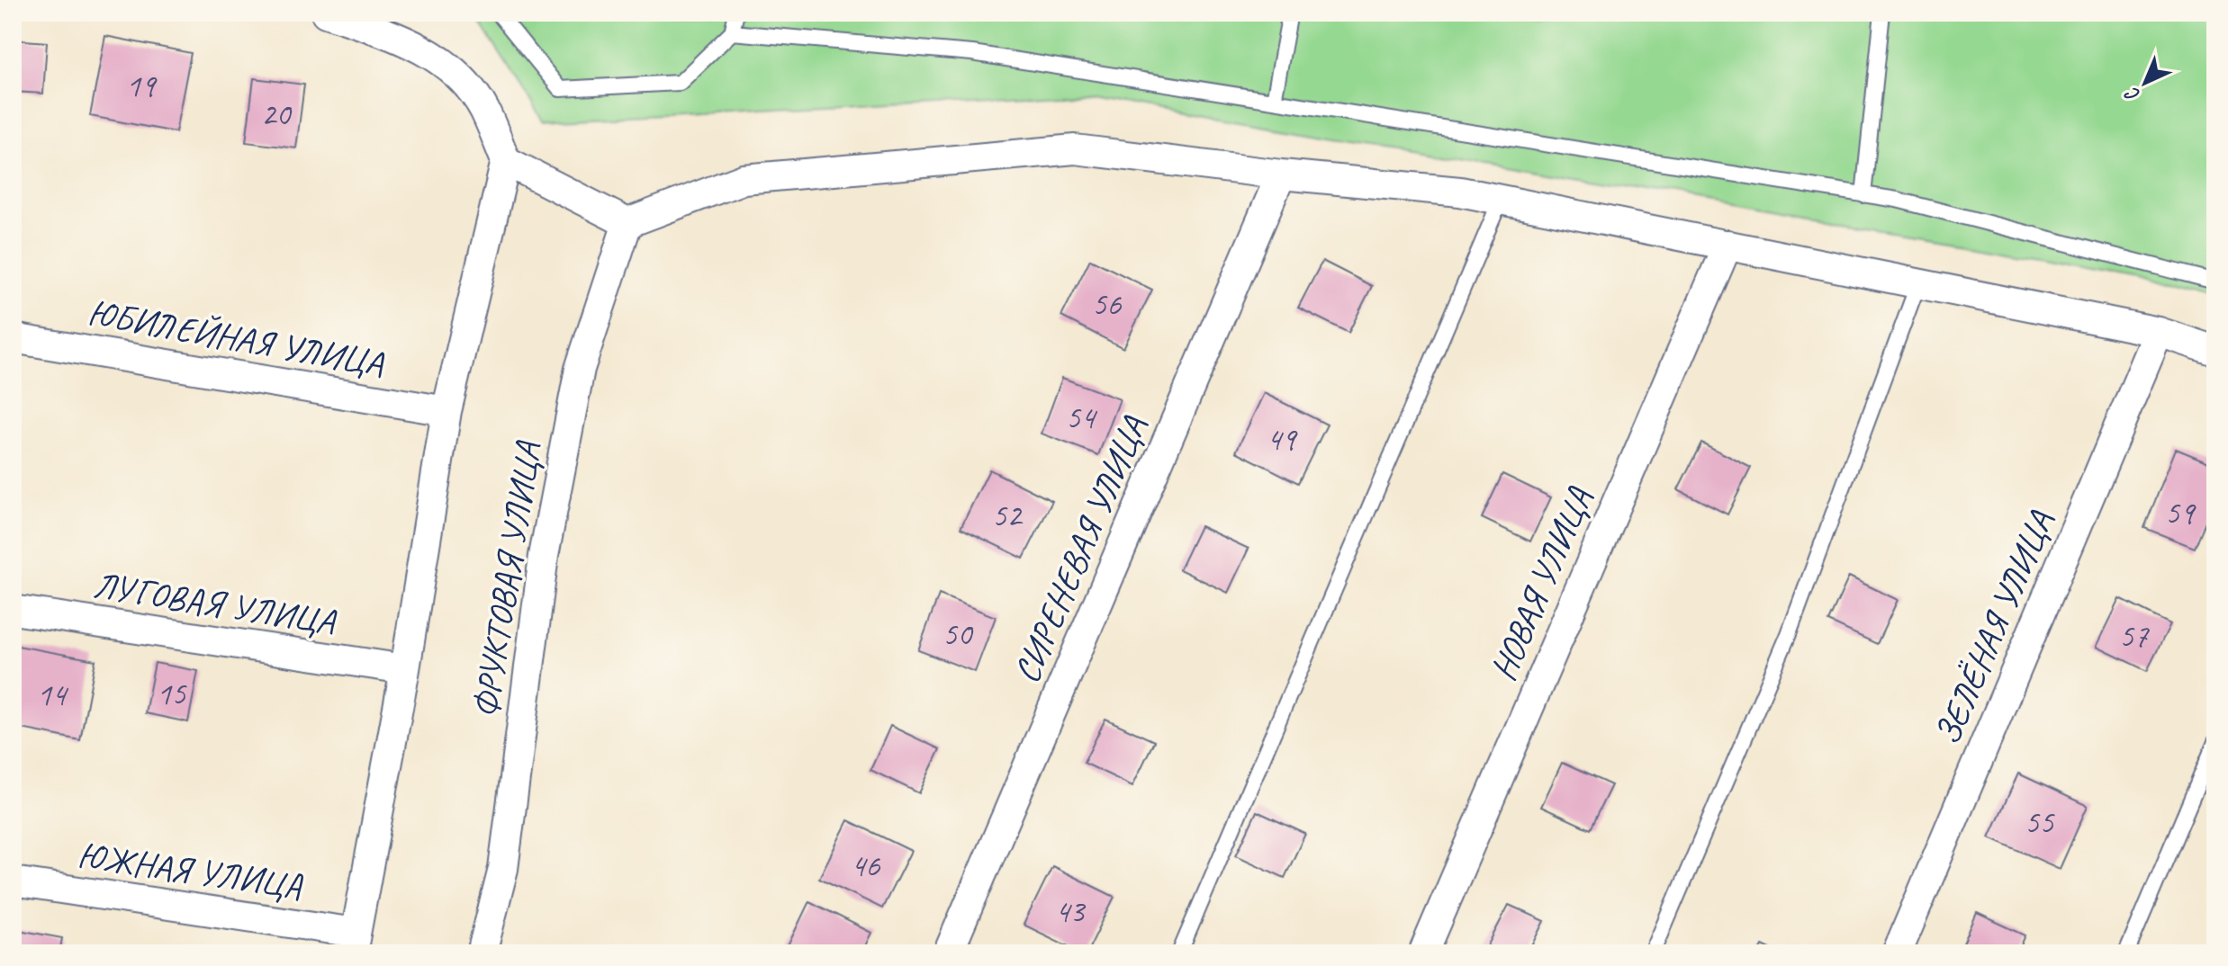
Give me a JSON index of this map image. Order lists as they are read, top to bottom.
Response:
{
  "streets": {
    "street": [
      "ЮБИЛЕЙНАЯ УЛИЦА",
      "СИРЕНЕВАЯ УЛИЦА",
      "ФРУКТОВАЯ УЛИЦА",
      "НОВАЯ УЛИЦА",
      "ЛУГОВАЯ УЛИЦА",
      "ЗЕЛЁНАЯ УЛИЦА",
      "ЮЖНАЯ УЛИЦА"
    ]
  },
  "house_numbers": [
    "19",
    "20",
    "56",
    "54",
    "49",
    "59",
    "52",
    "50",
    "57",
    "15",
    "14",
    "55",
    "46",
    "43"
  ],
  "north": "bottom left"
}
